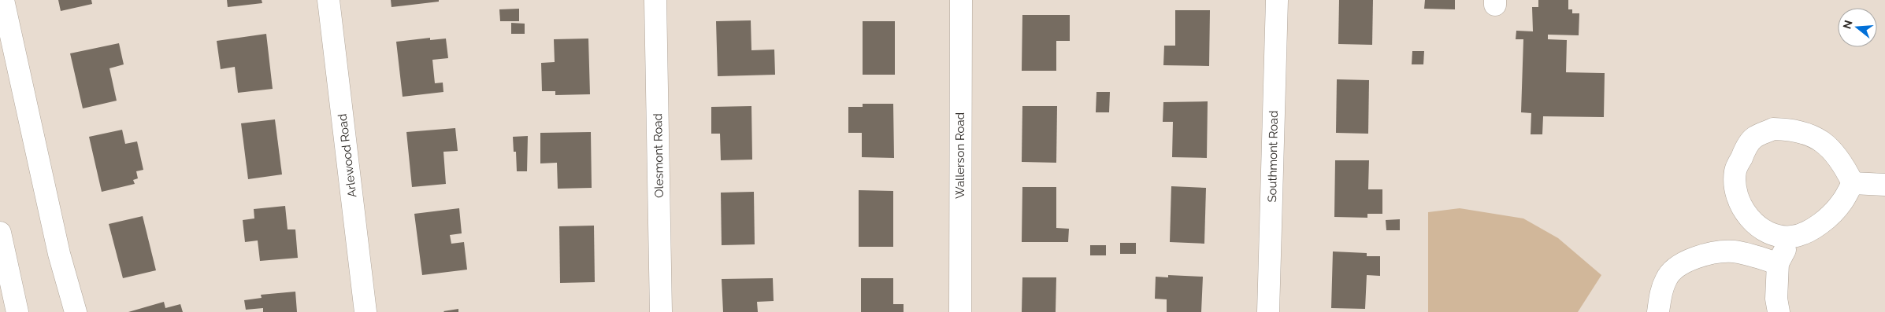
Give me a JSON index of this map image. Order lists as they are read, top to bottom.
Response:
{
  "streets": {
    "street": [
      "Arlewood Road",
      "Olesmont Road",
      "Wallerson Road",
      "Southmont Road"
    ]
  },
  "north": "left"
}
